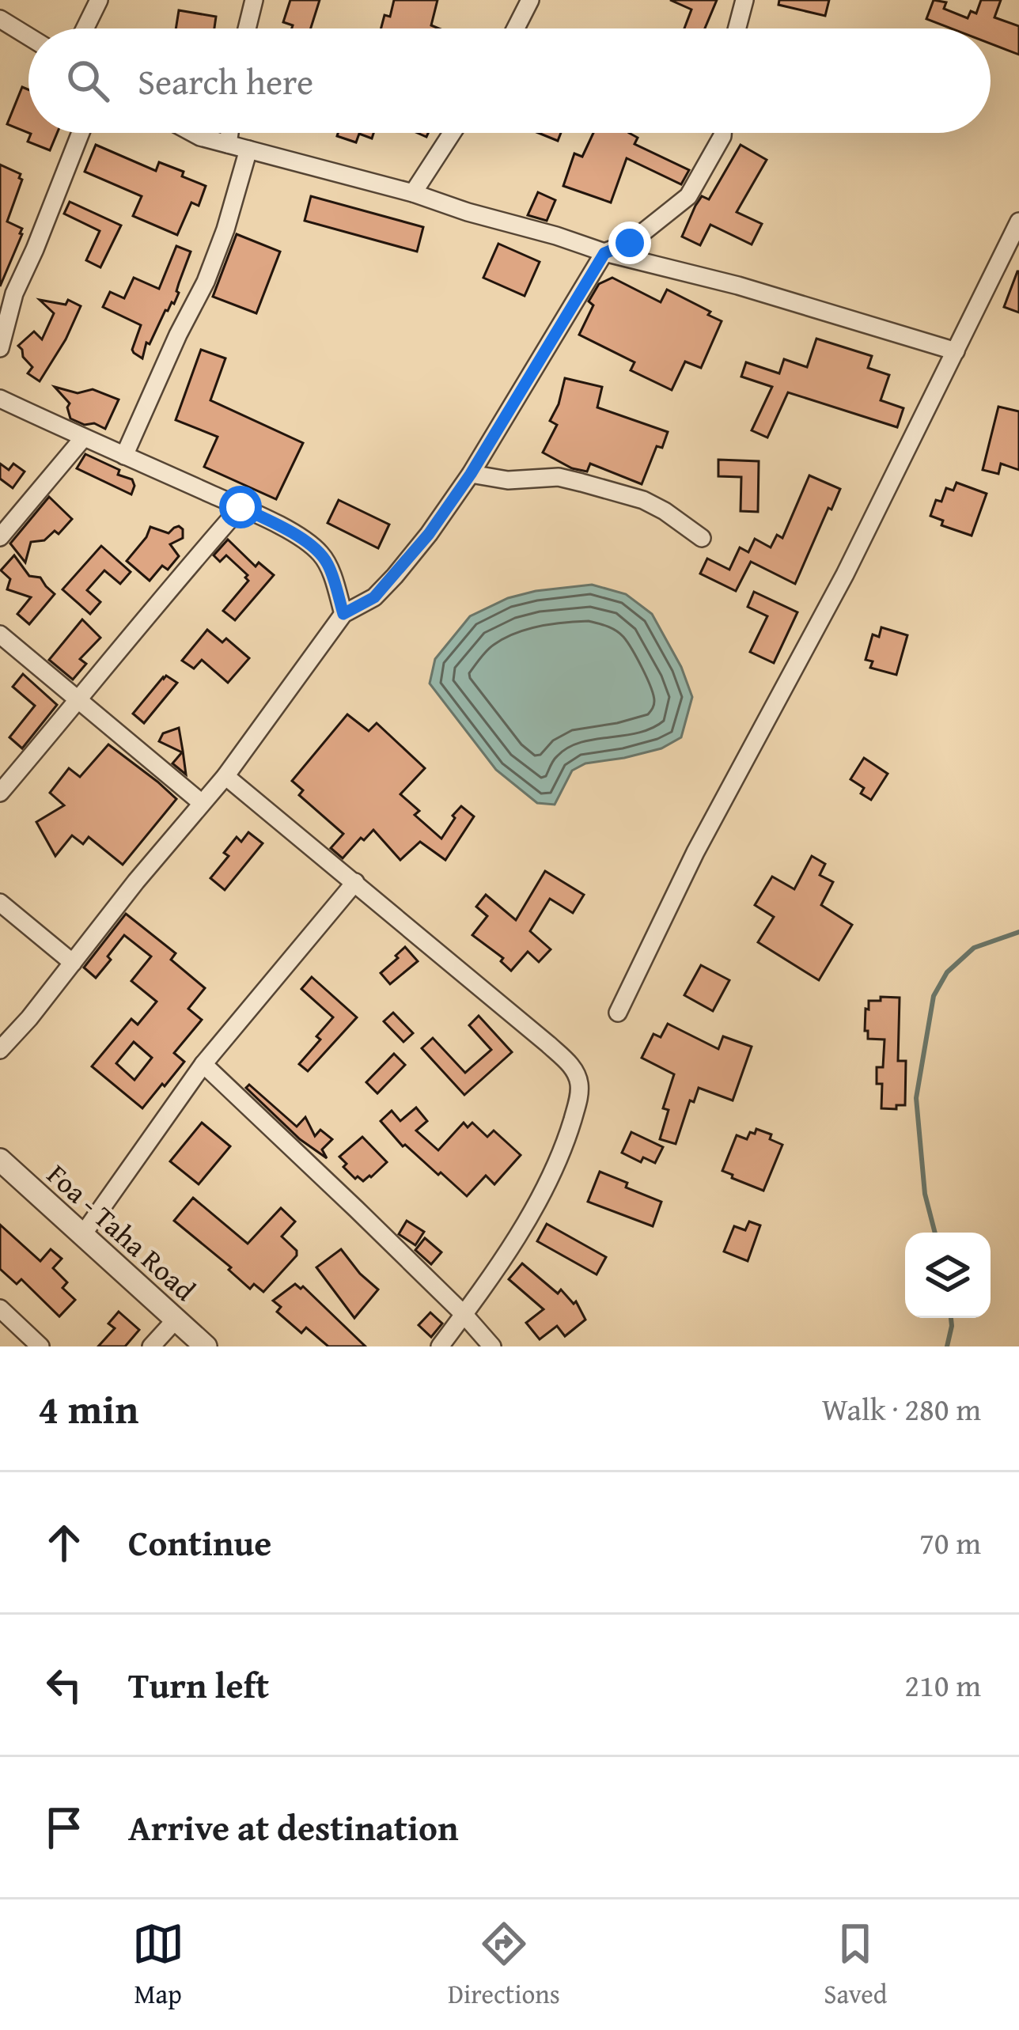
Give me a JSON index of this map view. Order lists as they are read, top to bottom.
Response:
{
  "streets": {
    "street": ["Foa - Taha Road"]
  },
  "page": {
    "search": "Search here",
    "heading": ["4 min", "Walk · 280 m"],
    "list": [
      ["Continue", "70 m"],
      ["Turn left", "210 m"],
      "Arrive at destination"
    ],
    "nav": ["Map", "Directions", "Saved"]
  }
}
